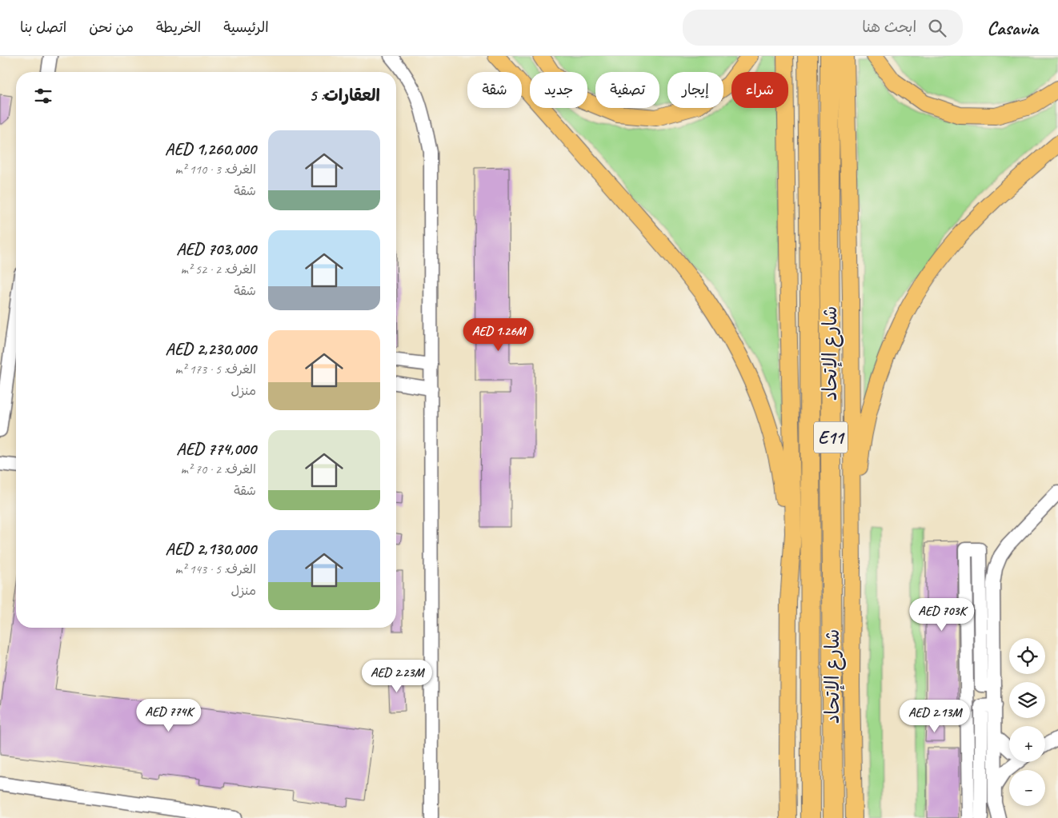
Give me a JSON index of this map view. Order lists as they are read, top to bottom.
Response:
{
  "streets": {
    "highway": ["شارع الإتحاد", "E11"]
  },
  "page": {
    "header": "Casavia",
    "search": "ابحث هنا",
    "nav": [
      "الرئيسية",
      "الخريطة",
      "من نحن",
      "اتصل بنا"
    ],
    "chip": [
      "شراء",
      "إيجار",
      "تصفية",
      "جديد",
      "شقة"
    ],
    "heading": "العقارات: 5",
    "list": [
      {
        "name": "AED 1,260,000",
        "note": "الغرف: 3 · 110 m² · شقة"
      },
      {
        "name": "AED 703,000",
        "note": "الغرف: 2 · 52 m² · شقة"
      },
      {
        "name": "AED 2,230,000",
        "note": "الغرف: 5 · 173 m² · منزل"
      },
      {
        "name": "AED 774,000",
        "note": "الغرف: 2 · 70 m² · شقة"
      },
      {
        "name": "AED 2,130,000",
        "note": "الغرف: 5 · 143 m² · منزل"
      }
    ],
    "price": [
      "AED 1.26M",
      "AED 703K",
      "AED 2.23M",
      "AED 774K",
      "AED 2.13M"
    ],
    "map_buttons": ["+", "−"]
  }
}
